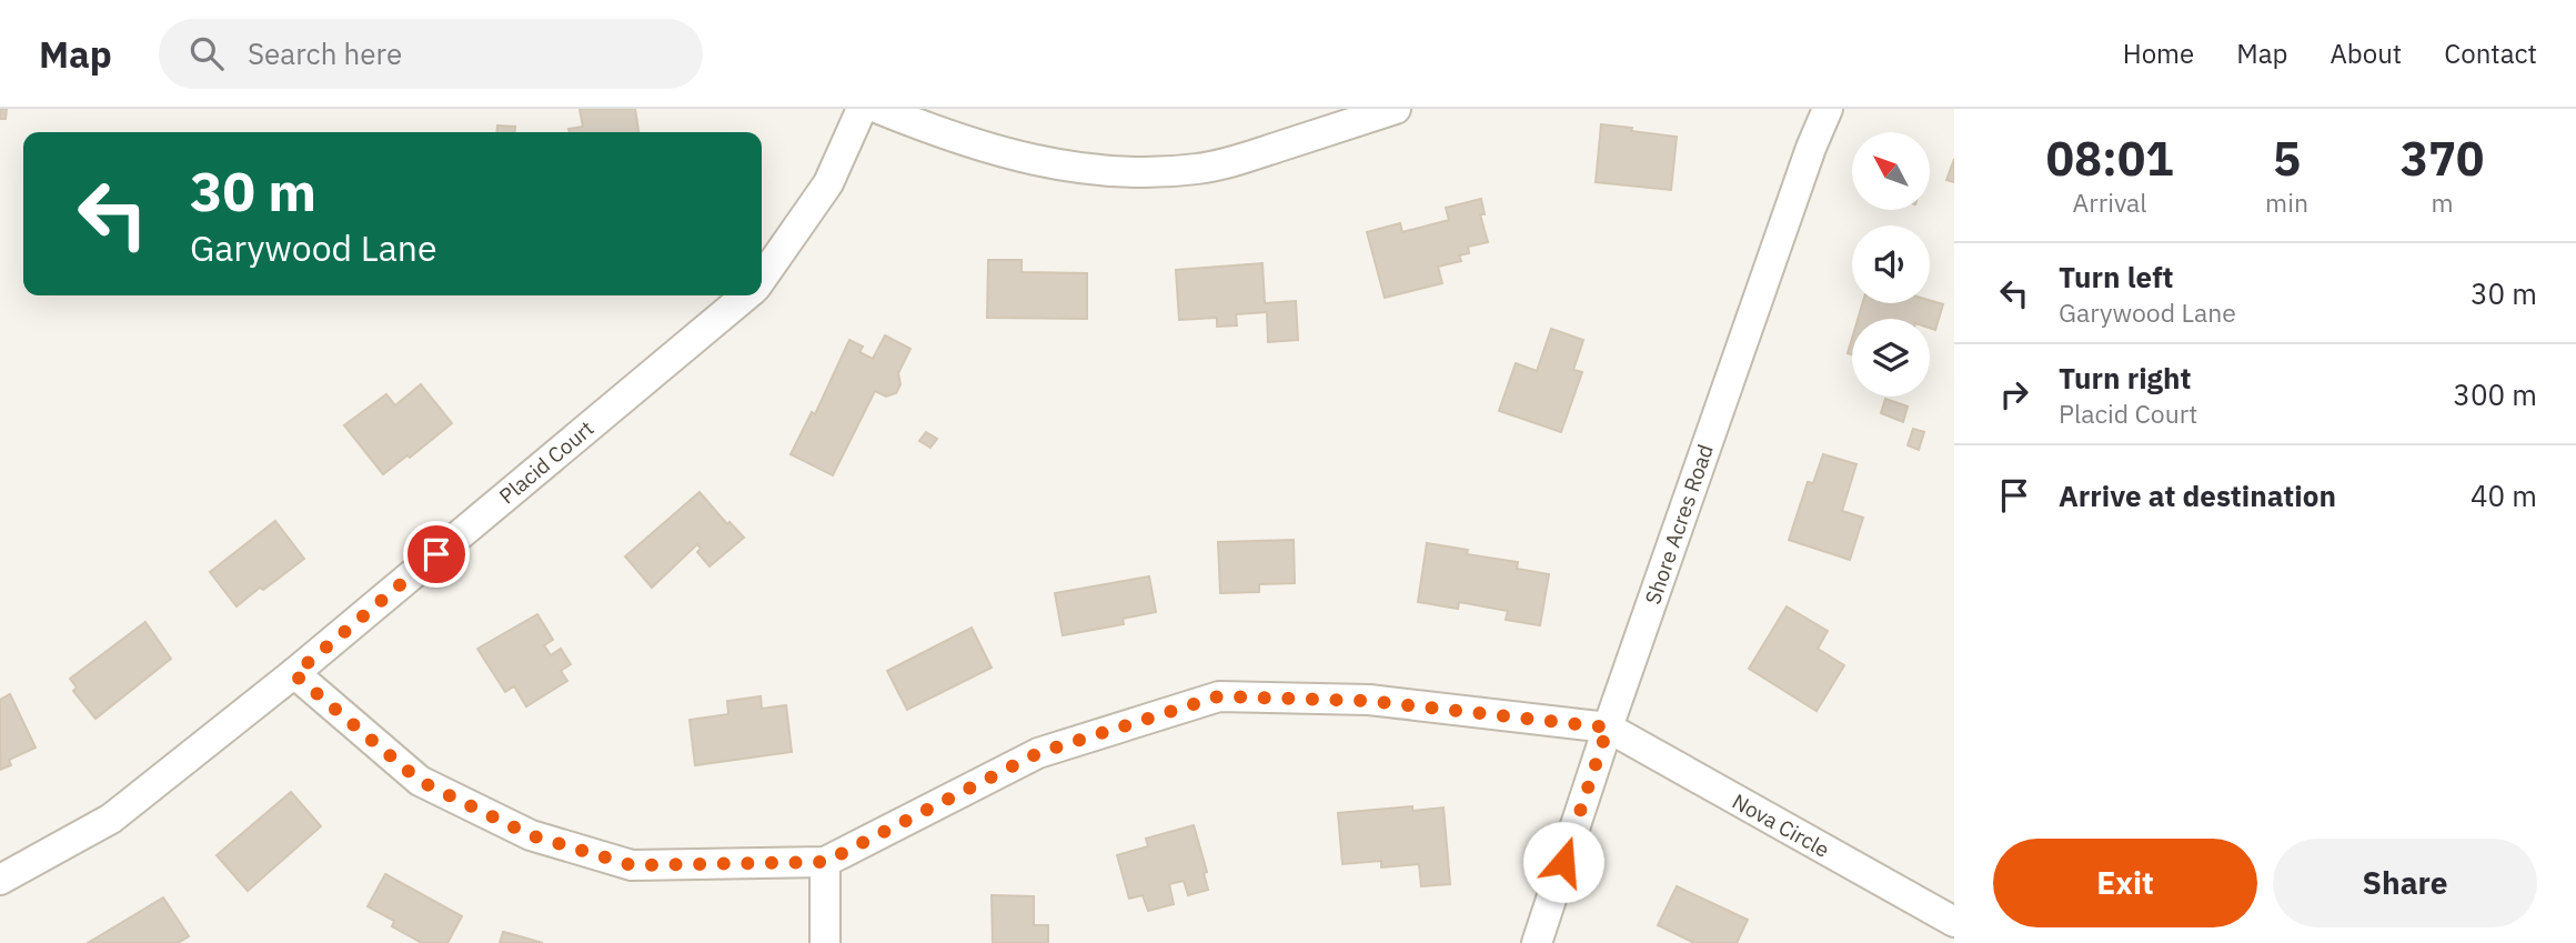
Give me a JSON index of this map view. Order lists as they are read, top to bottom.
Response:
{
  "streets": {
    "street": ["Placid Court", "Shore Acres Road", "Nova Circle"]
  },
  "crossings": [
    ["Shore Acres Road", "Nova Circle"]
  ],
  "north": "top left",
  "page": {
    "header": "Map",
    "search": "Search here",
    "nav": [
      "Home",
      "Map",
      "About",
      "Contact"
    ],
    "eta": [
      "08:01",
      "Arrival",
      "5",
      "min",
      "370",
      "m"
    ],
    "turn": ["30 m", "Garywood Lane"],
    "list": [
      {
        "name": "Turn left",
        "note": "Garywood Lane",
        "value": "30 m"
      },
      {
        "name": "Turn right",
        "note": "Placid Court",
        "value": "300 m"
      },
      {
        "name": "Arrive at destination",
        "value": "40 m"
      }
    ],
    "buttons": ["Exit", "Share"]
  }
}
